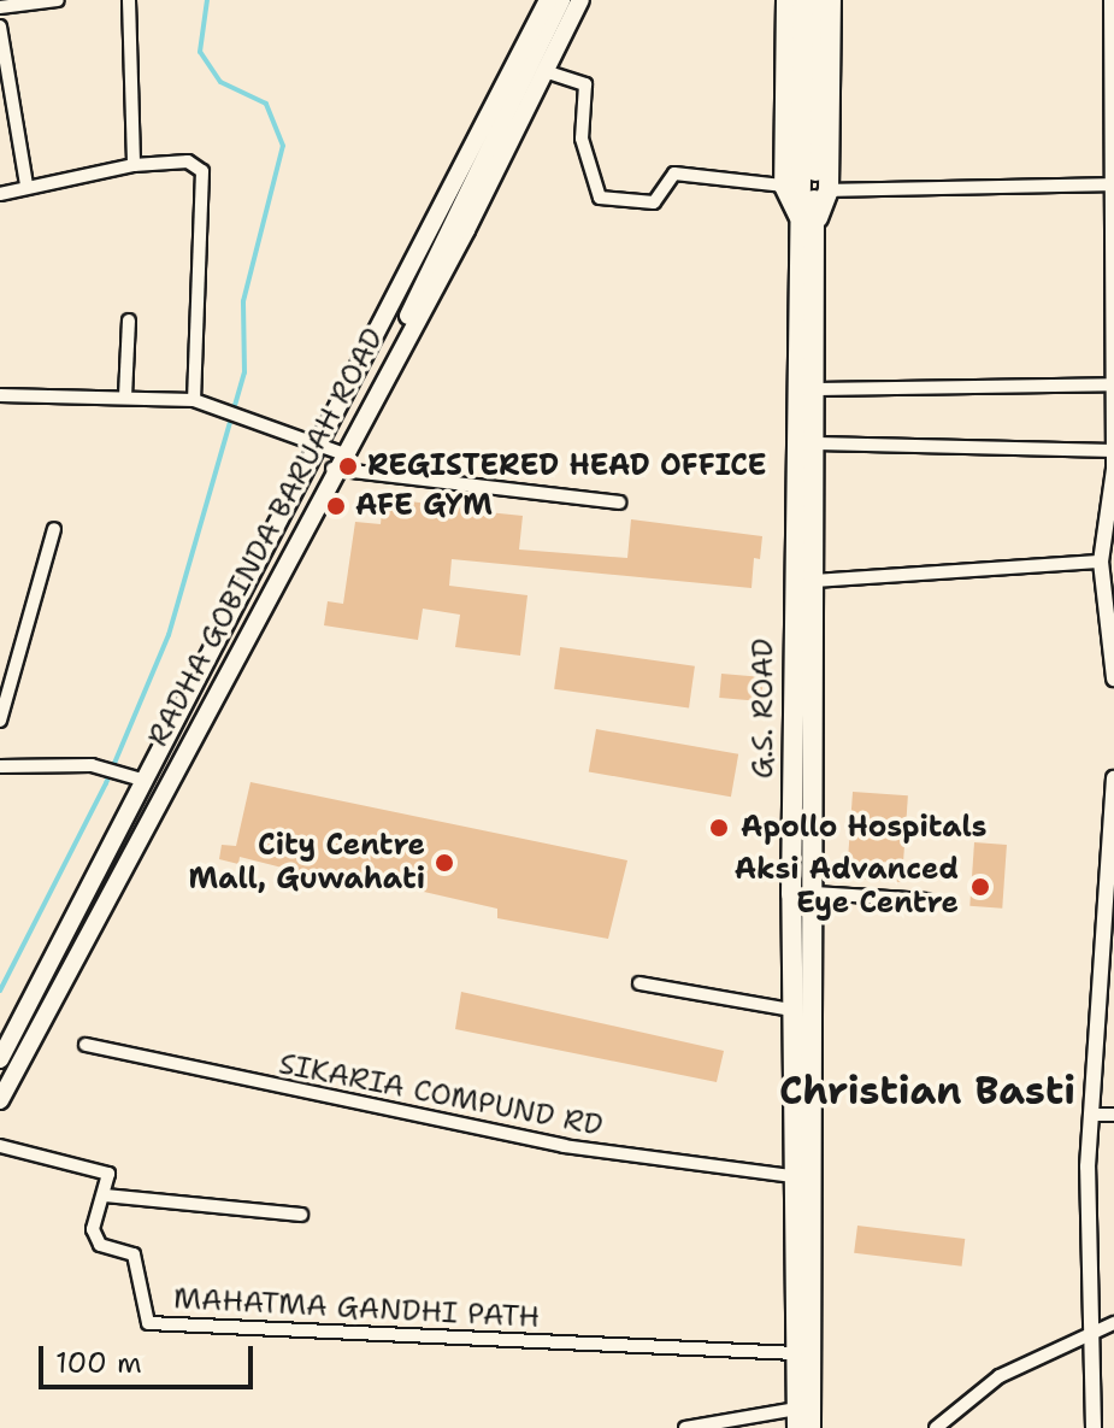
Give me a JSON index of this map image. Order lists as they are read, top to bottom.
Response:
{
  "streets": {
    "main road": ["RADHA GOBINDA BARUAH ROAD", "G.S. ROAD"],
    "street": ["SIKARIA COMPUND RD", "MAHATMA GANDHI PATH"]
  },
  "crossings": [
    ["G.S. ROAD", "SIKARIA COMPUND RD"],
    ["G.S. ROAD", "MAHATMA GANDHI PATH"]
  ],
  "districts": ["Christian Basti"],
  "places": [
    "REGISTERED HEAD OFFICE",
    "AFE GYM",
    "Apollo Hospitals",
    "City Centre Mall, Guwahati",
    "Aksi Advanced Eye Centre"
  ],
  "scale_bar": "100 m"
}
